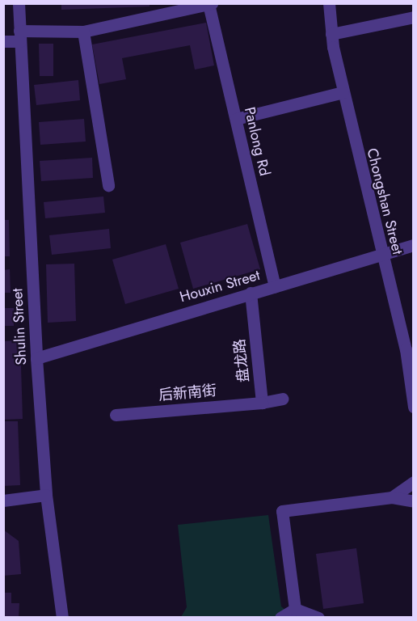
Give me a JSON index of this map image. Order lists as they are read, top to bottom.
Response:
{
  "streets": {
    "street": [
      "Panlong Rd",
      "Chongshan Street",
      "Houxin Street",
      "Shulin Street",
      "盘龙路",
      "后新南街"
    ]
  },
  "crossings": [
    ["Panlong Rd", "Houxin Street"],
    ["Chongshan Street", "Houxin Street"],
    ["Houxin Street", "Shulin Street"],
    ["Houxin Street", "盘龙路"],
    ["盘龙路", "后新南街"]
  ]
}
